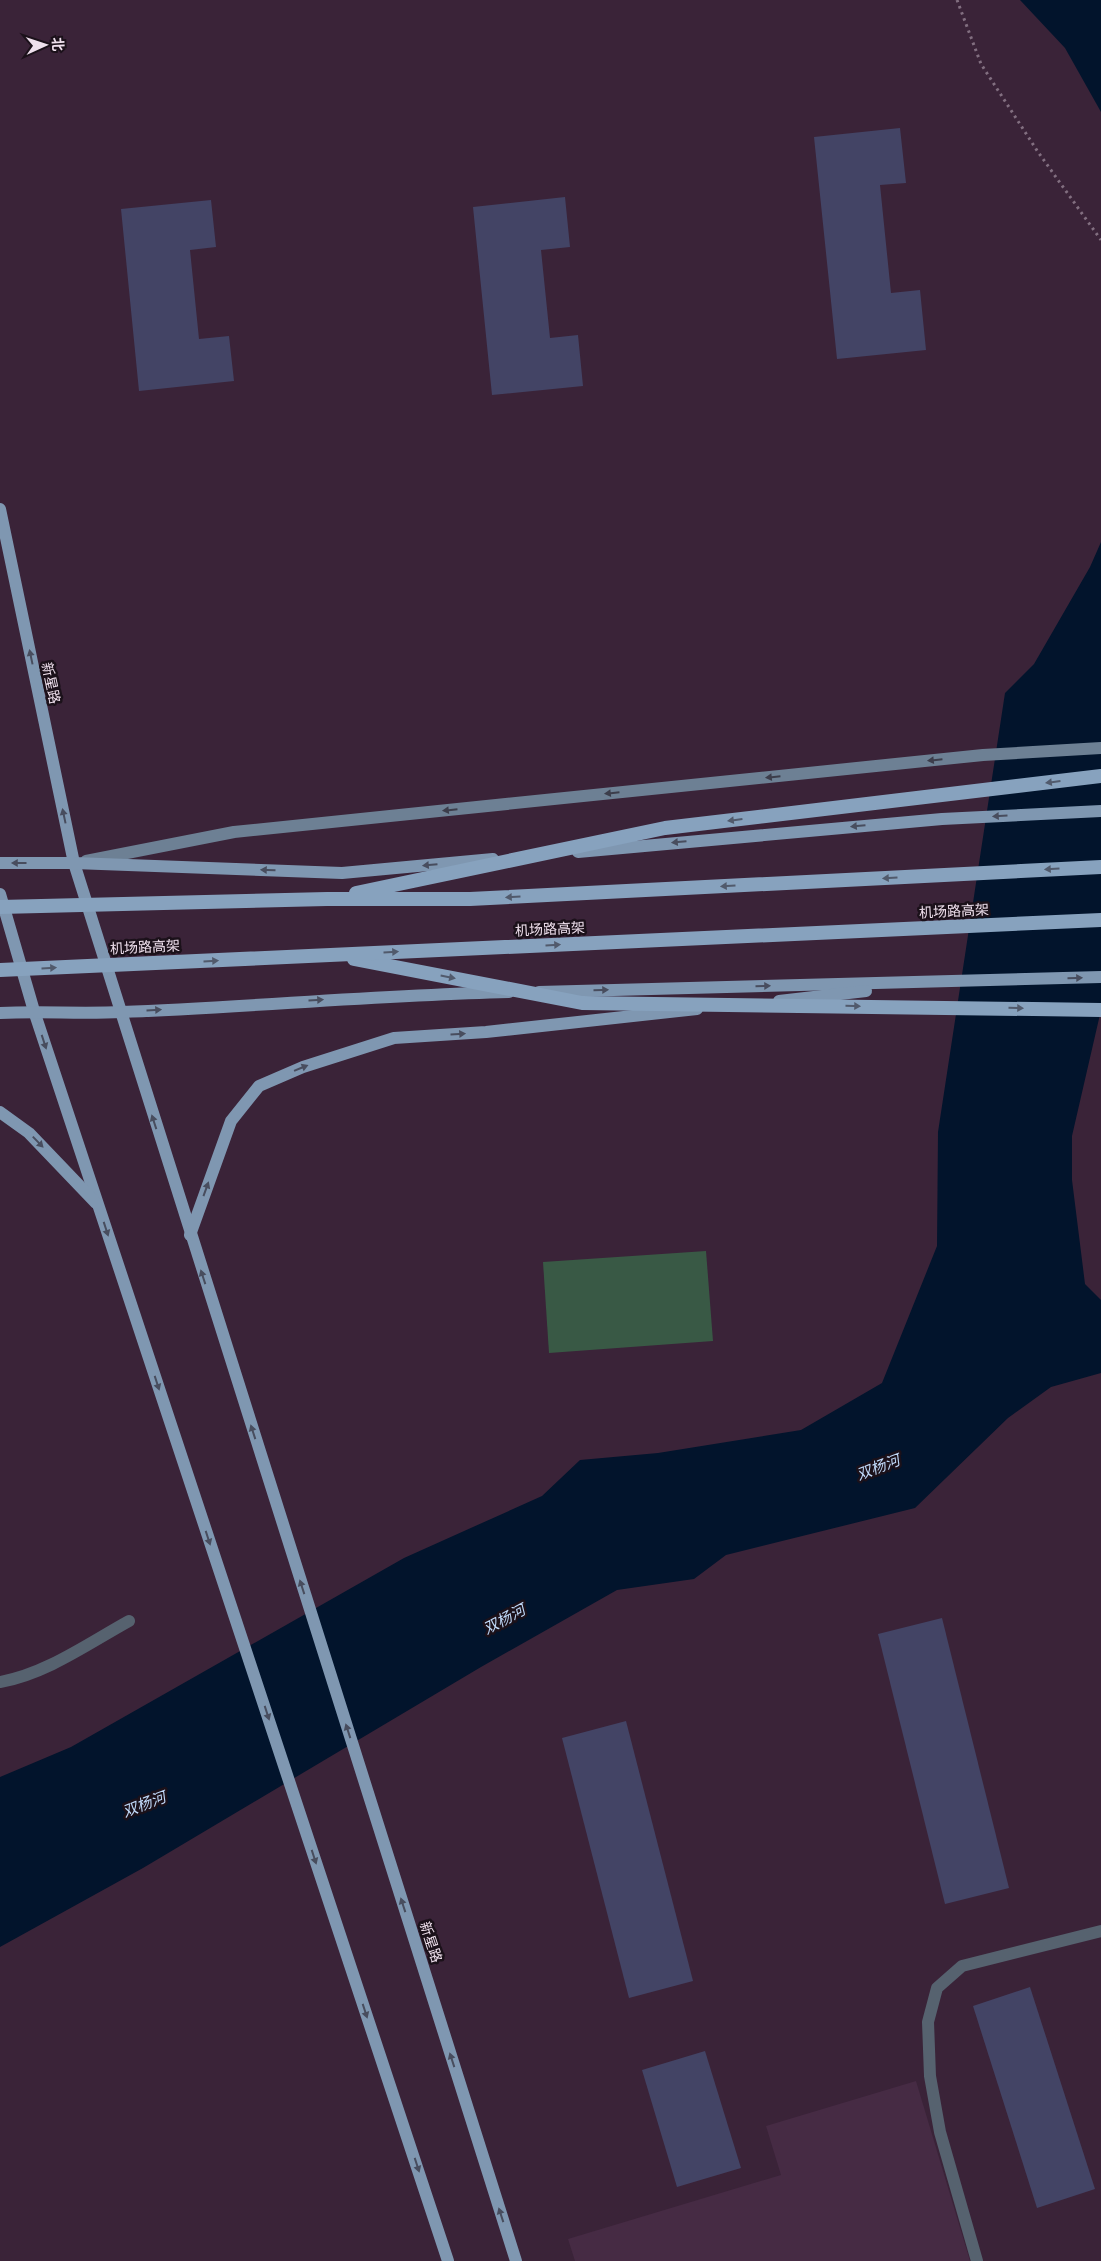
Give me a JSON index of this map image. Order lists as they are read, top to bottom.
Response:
{
  "streets": {
    "highway": ["机场路高架"],
    "main road": ["新星路"]
  },
  "water": ["双杨河"],
  "north": "right"
}
